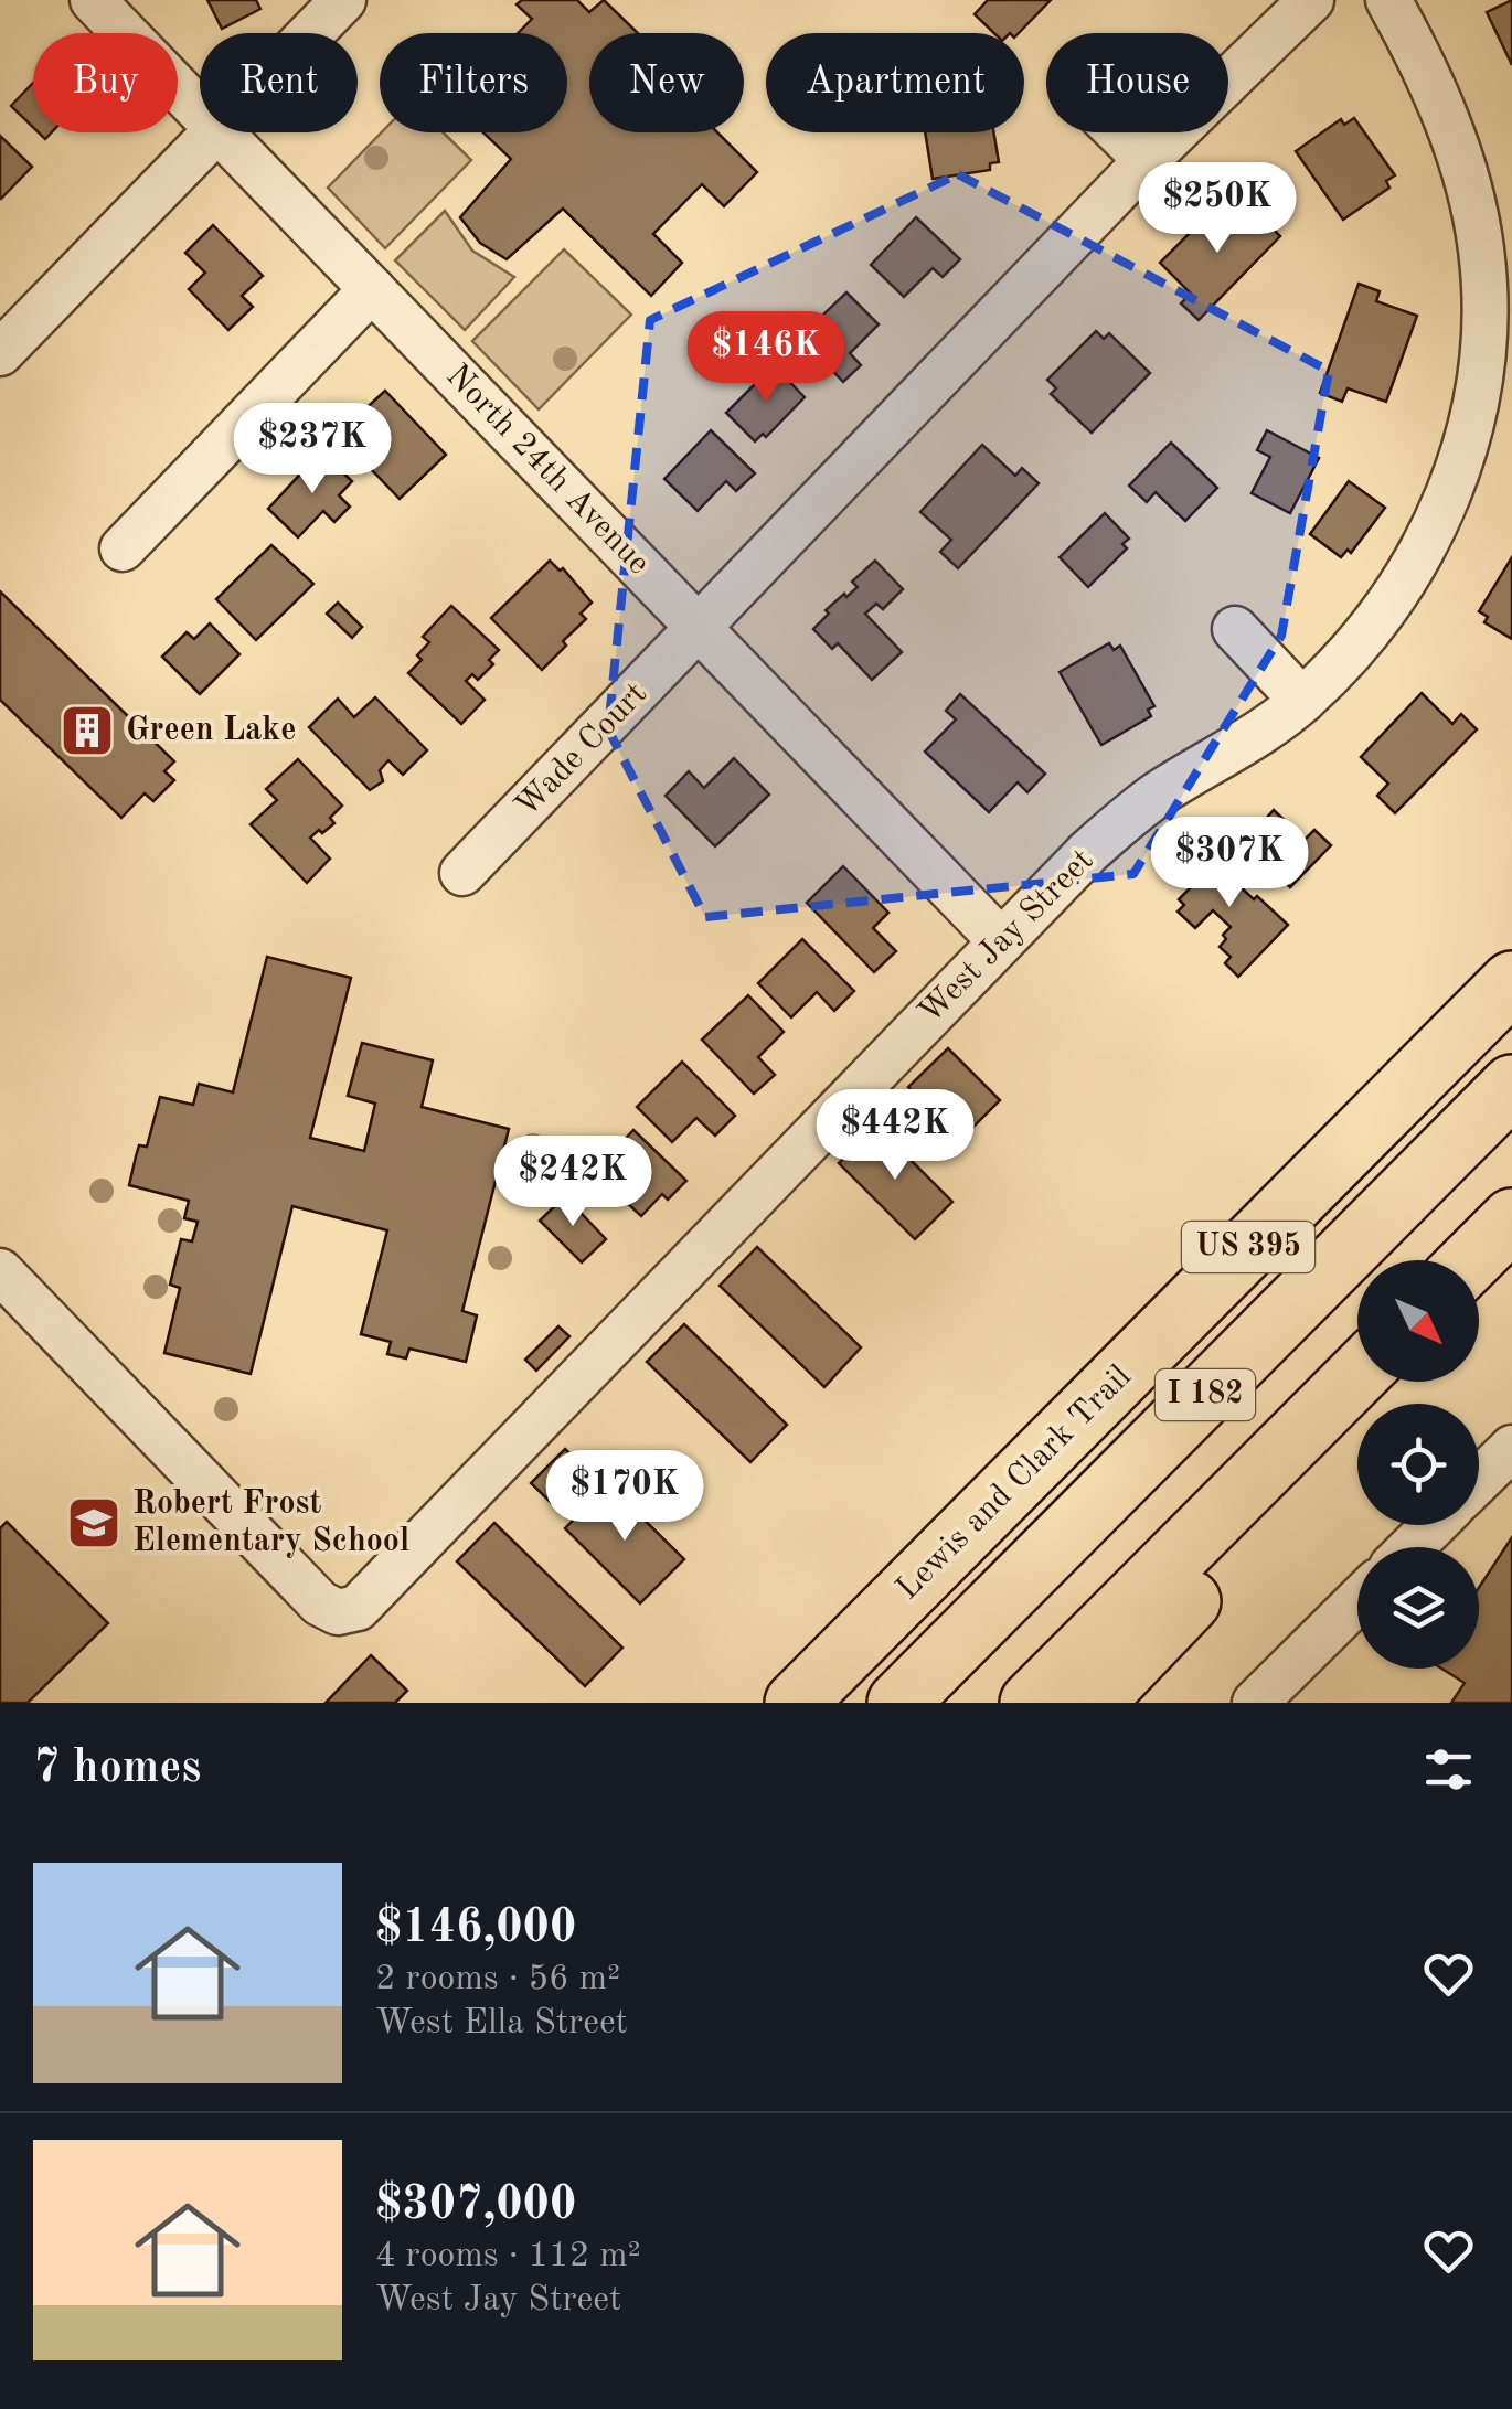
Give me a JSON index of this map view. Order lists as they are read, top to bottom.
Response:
{
  "streets": {
    "highway": ["US 395", "I 182", "Lewis and Clark Trail"],
    "street": ["North 24th Avenue", "Wade Court", "West Jay Street"]
  },
  "crossings": [
    ["North 24th Avenue", "Wade Court"],
    ["North 24th Avenue", "West Jay Street"]
  ],
  "places": {
    "building": ["Green Lake"],
    "school or university": ["Robert Frost Elementary School"]
  },
  "north": "bottom right",
  "page": {
    "chip": [
      "Buy",
      "Rent",
      "Filters",
      "New",
      "Apartment",
      "House"
    ],
    "price": [
      "$250K",
      "$146K",
      "$237K",
      "$307K",
      "$442K",
      "$242K",
      "$170K"
    ],
    "heading": "7 homes",
    "list": [
      {
        "name": "$146,000",
        "note": "2 rooms · 56 m² · West Ella Street"
      },
      {
        "name": "$307,000",
        "note": "4 rooms · 112 m² · West Jay Street"
      }
    ]
  }
}
